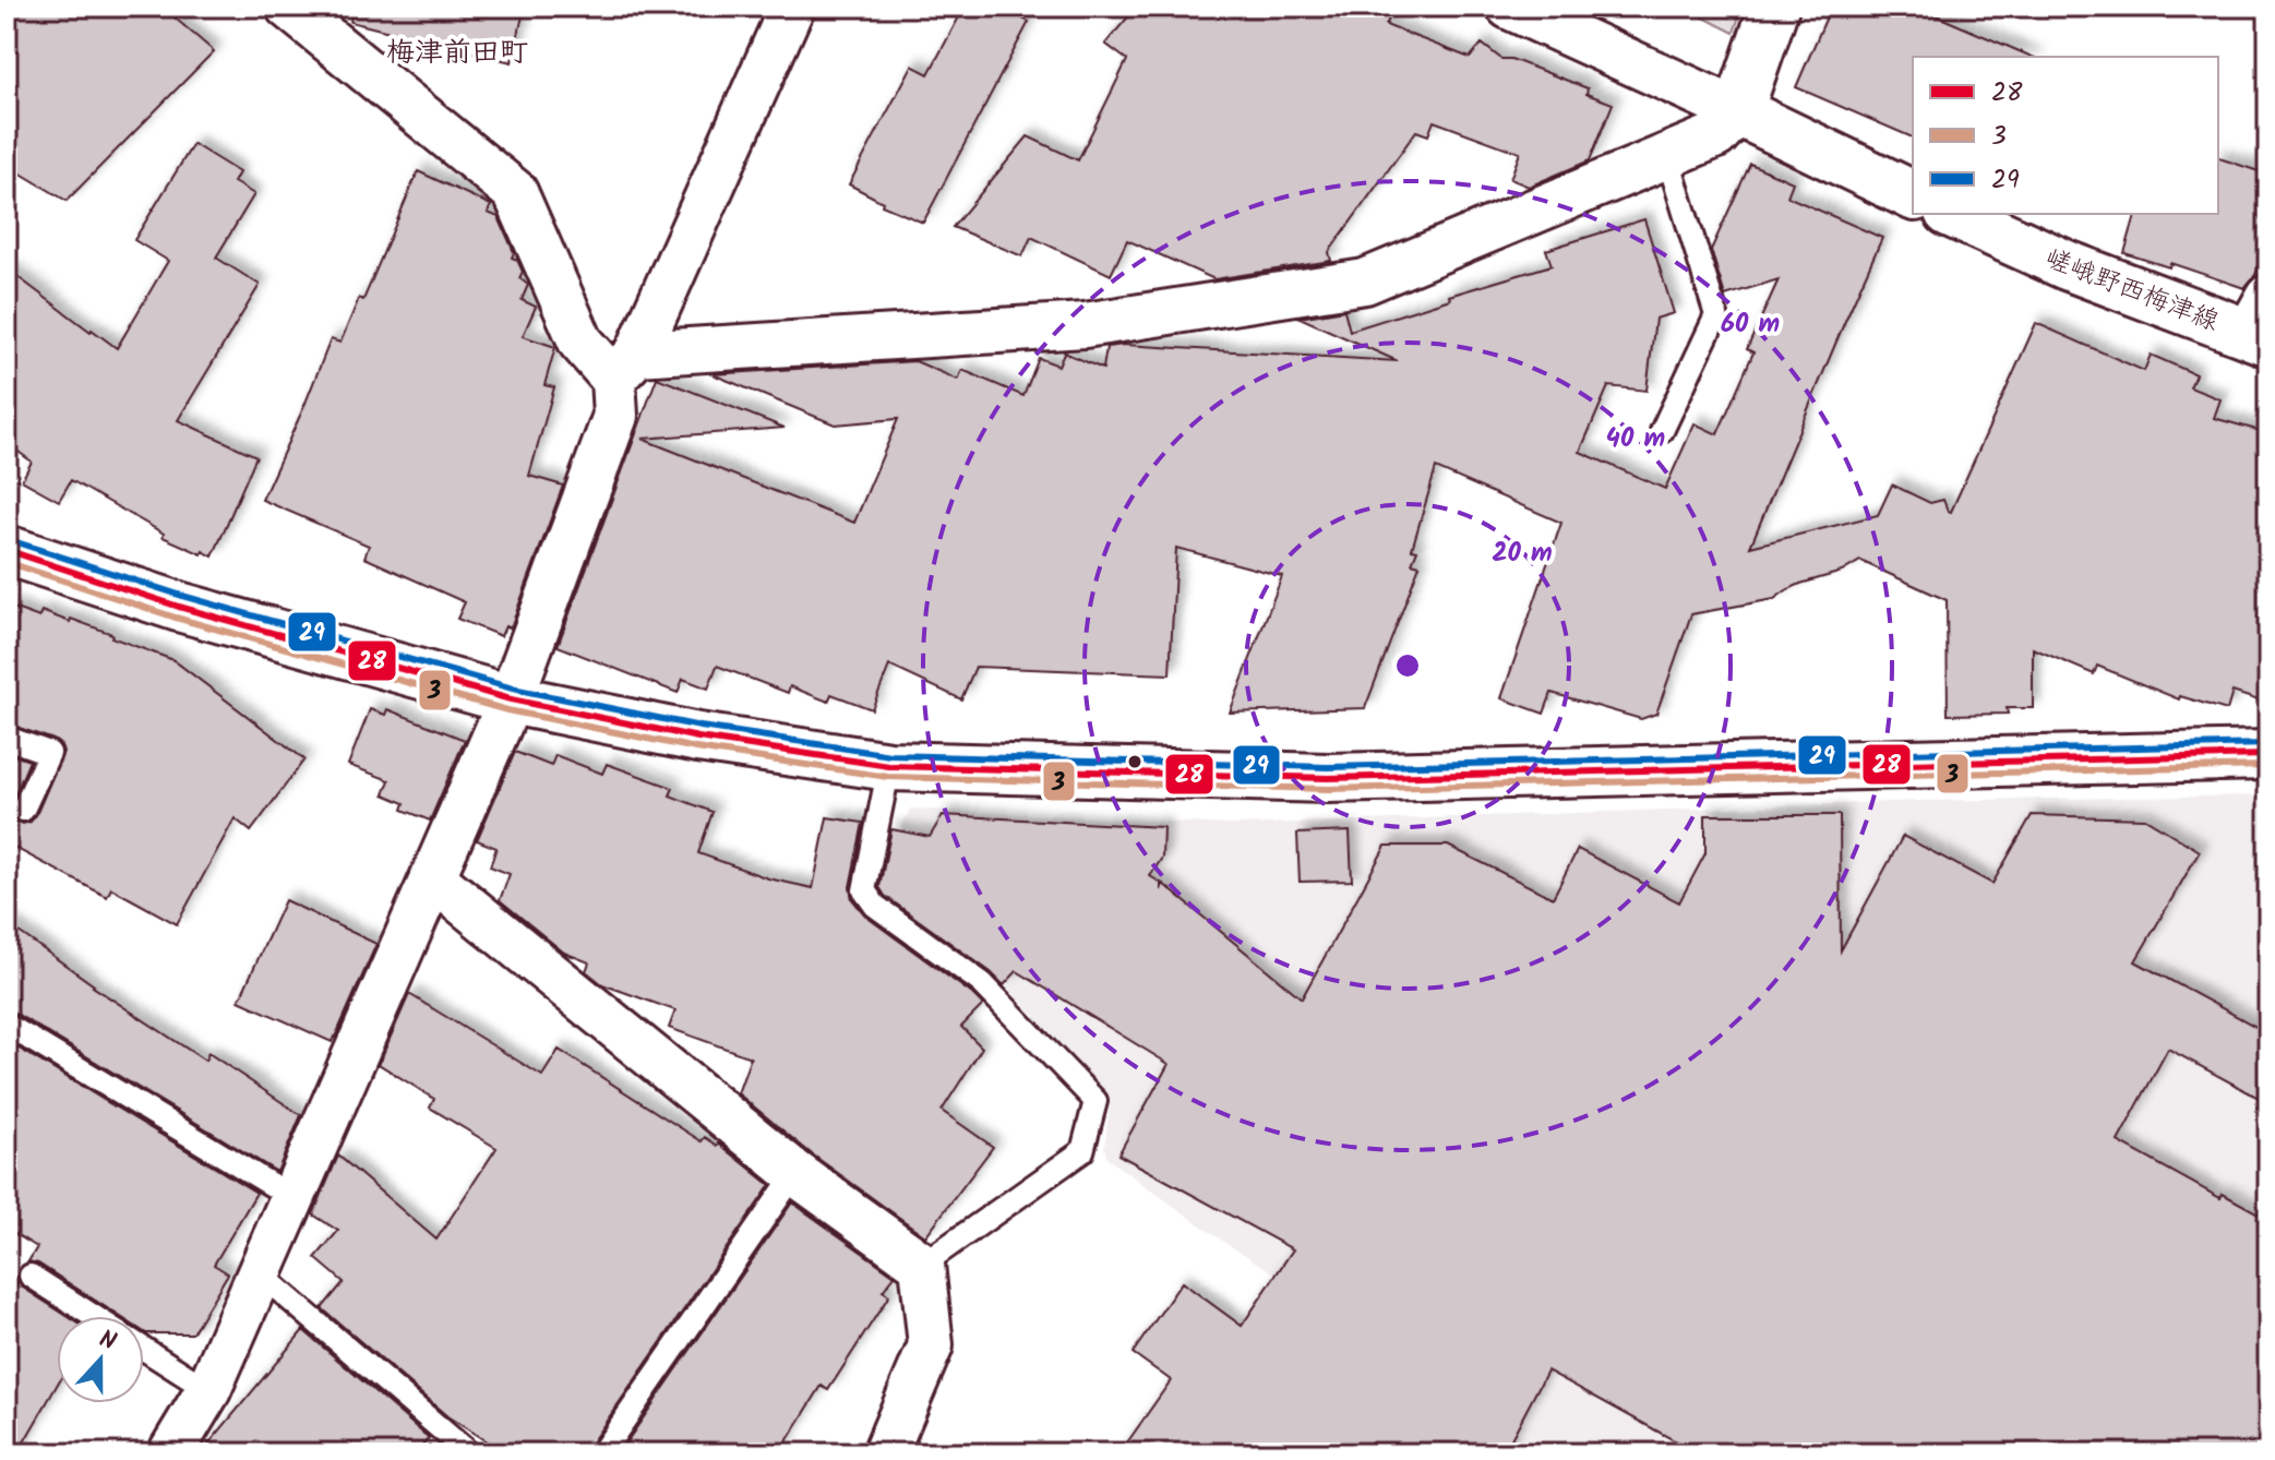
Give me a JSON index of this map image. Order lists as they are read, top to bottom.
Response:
{
  "streets": {
    "main road": ["嵯峨野西梅津線"]
  },
  "districts": ["梅津前田町"],
  "lines": ["transit line 29", "transit line 28", "transit line 3"],
  "legend": ["28", "3", "29"],
  "north": "top",
  "rings": ["60 m", "40 m", "20 m"]
}
